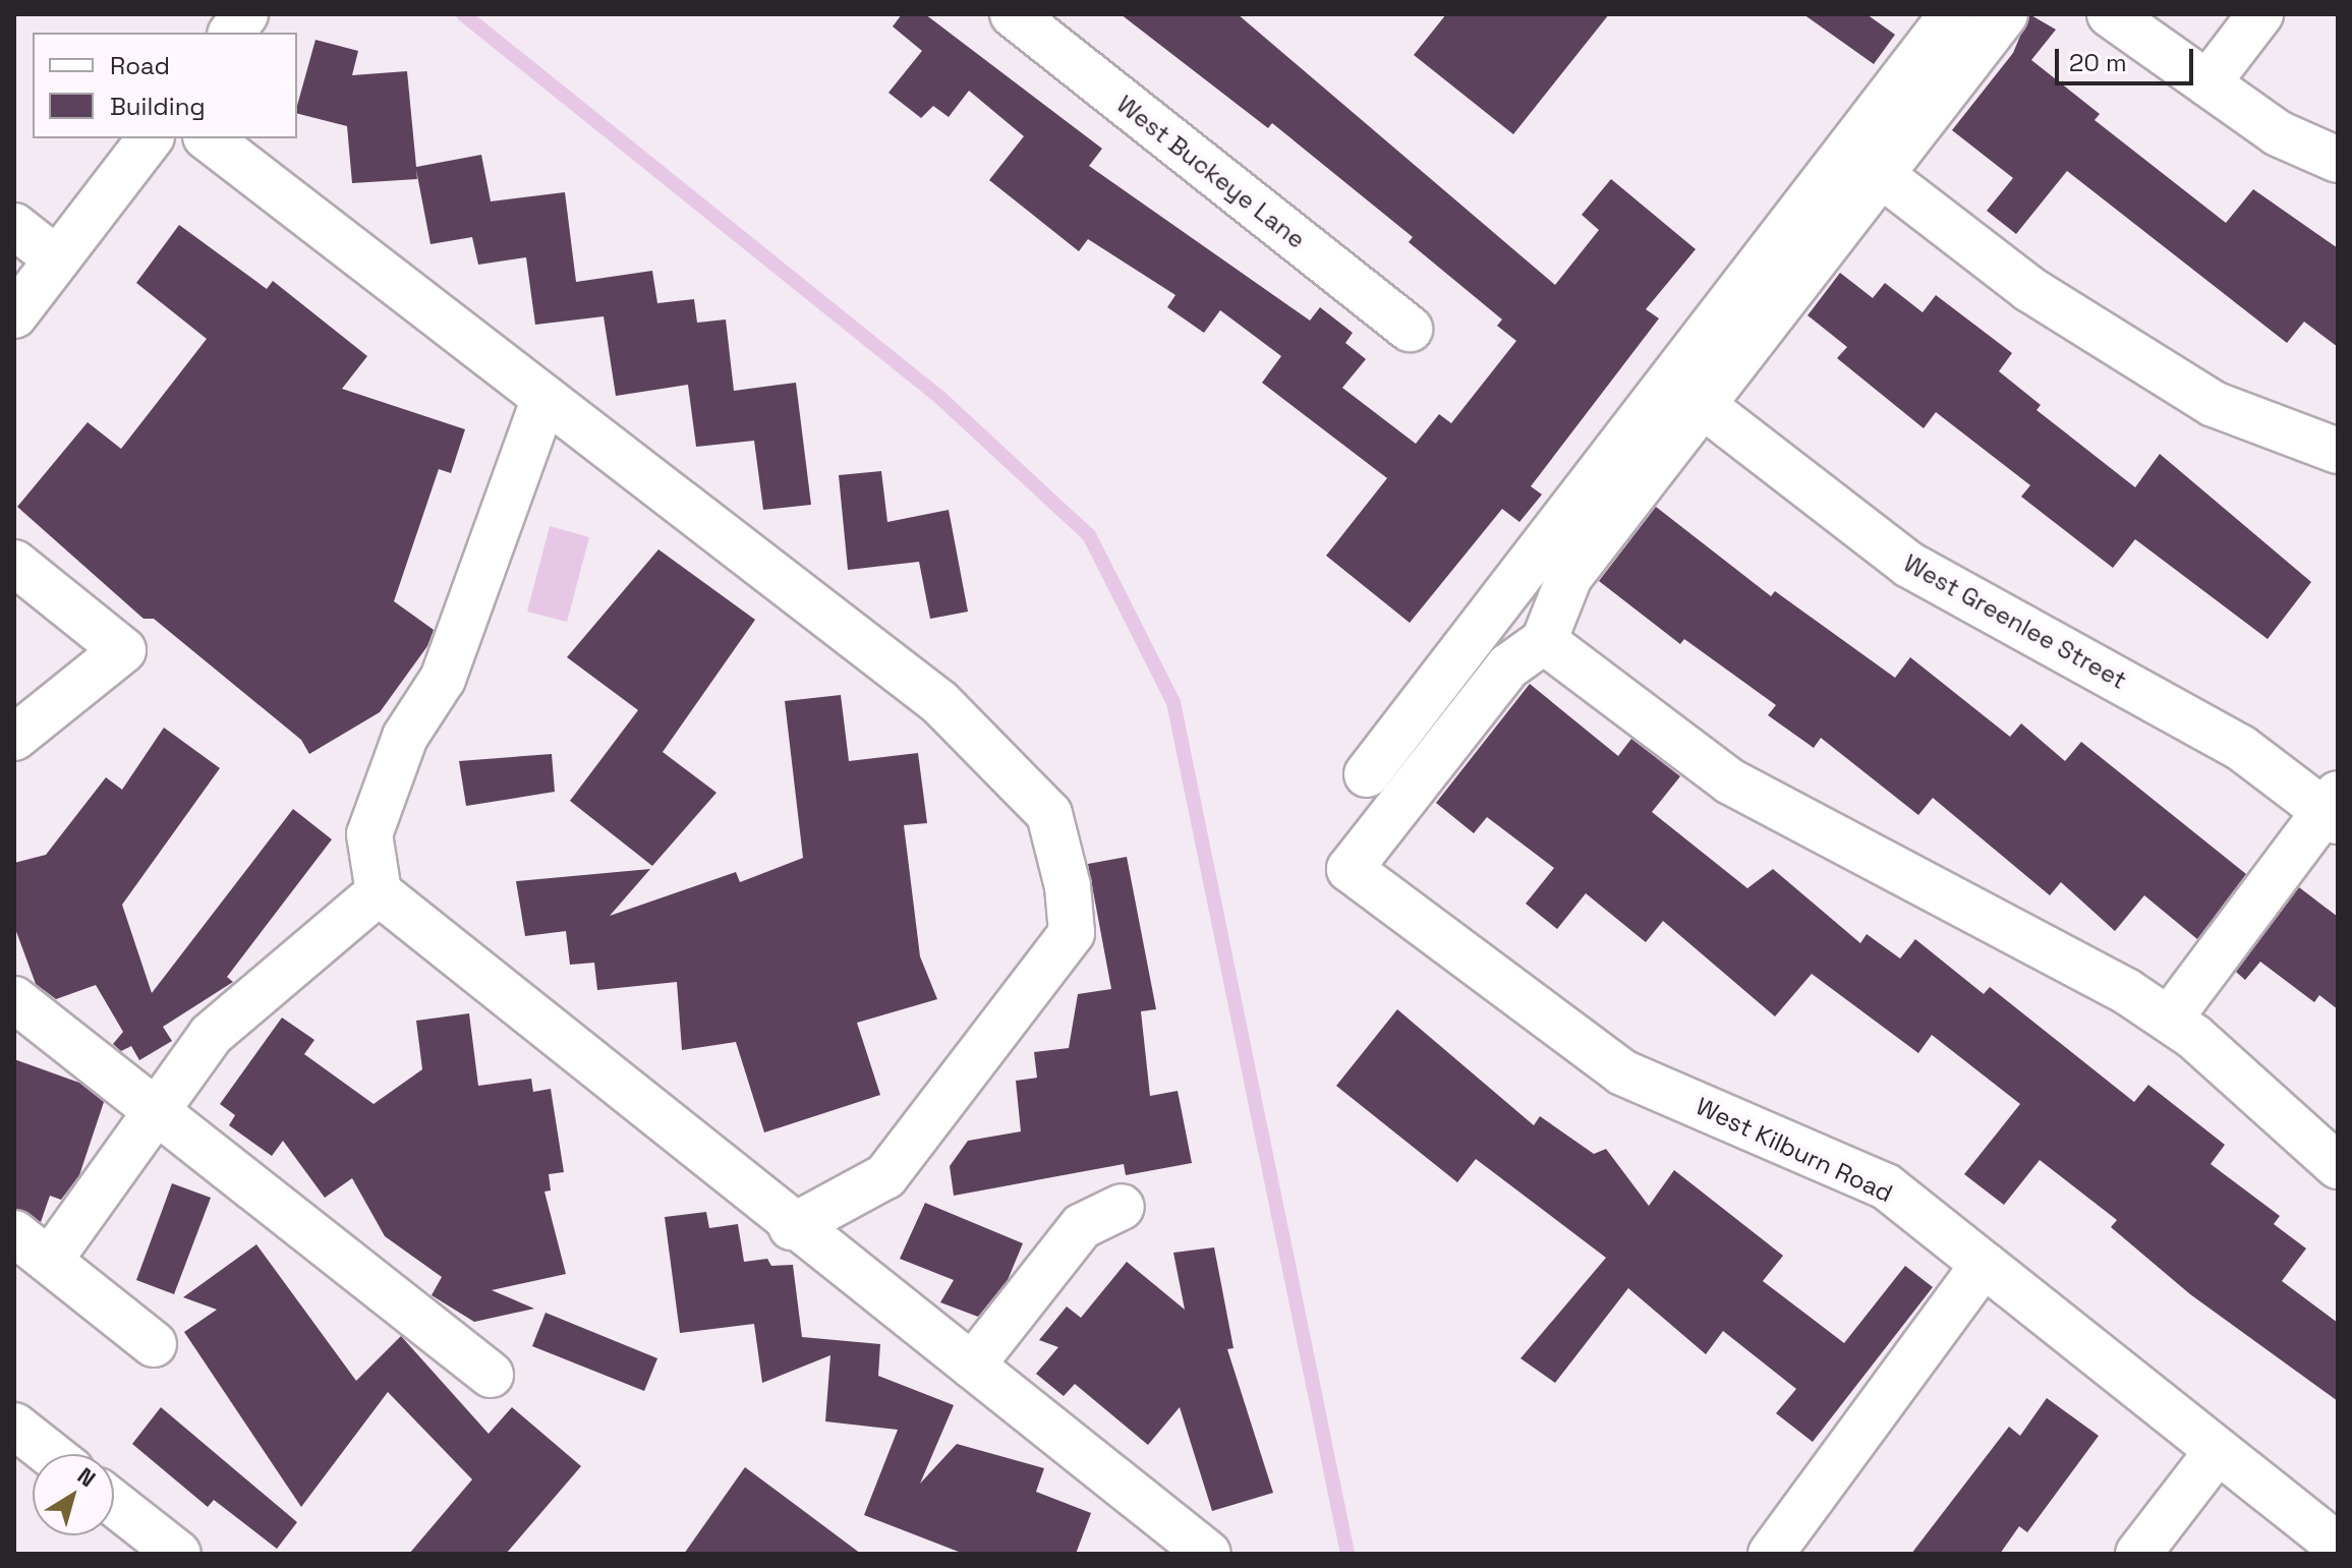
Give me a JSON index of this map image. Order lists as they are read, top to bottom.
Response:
{
  "streets": {
    "street": ["West Buckeye Lane", "West Greenlee Street", "West Kilburn Road"]
  },
  "legend": ["Road", "Building"],
  "scale_bar": "20 m",
  "north": "top right"
}
